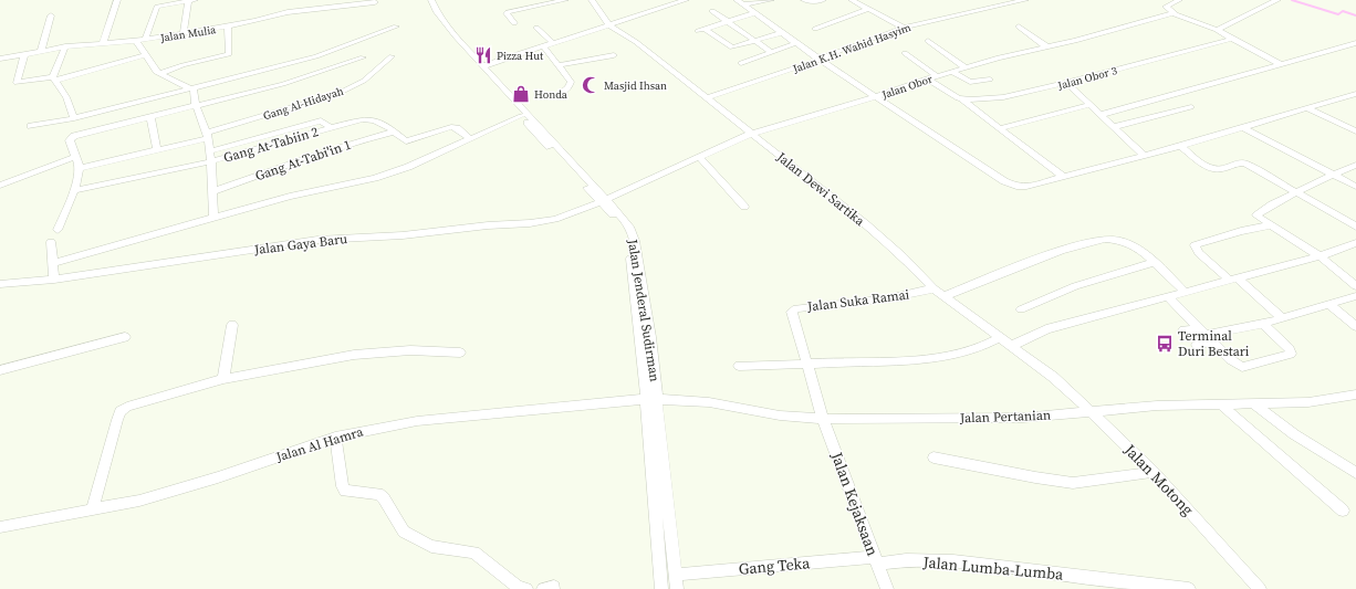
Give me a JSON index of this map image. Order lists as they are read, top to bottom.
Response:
{
  "streets": {
    "street": [
      "Jalan Mulia",
      "Jalan K.H. Wahid Hasyim",
      "Jalan Obor 3",
      "Jalan Obor",
      "Gang Al-Hidayah",
      "Gang At-Tabiin 2",
      "Gang At-Tabi'in 1",
      "Jalan Dewi Sartika",
      "Jalan Gaya Baru",
      "Jalan Suka Ramai",
      "Jalan Jenderal Sudirman",
      "Jalan Pertanian",
      "Jalan Al Hamra",
      "Jalan Motong",
      "Jalan Kejaksaan",
      "Gang Teka",
      "Jalan Lumba-Lumba"
    ]
  },
  "crossings": [
    ["Jalan K.H. Wahid Hasyim", "Jalan Dewi Sartika"],
    ["Jalan Obor", "Jalan Dewi Sartika"],
    ["Jalan Obor", "Jalan Gaya Baru"],
    ["Jalan Obor", "Jalan Jenderal Sudirman"],
    ["Gang At-Tabiin 2", "Gang At-Tabi'in 1"],
    ["Jalan Dewi Sartika", "Jalan Suka Ramai"],
    ["Jalan Dewi Sartika", "Jalan Motong"],
    ["Jalan Gaya Baru", "Jalan Jenderal Sudirman"],
    ["Jalan Suka Ramai", "Jalan Pertanian"],
    ["Jalan Suka Ramai", "Jalan Kejaksaan"],
    ["Jalan Jenderal Sudirman", "Jalan Pertanian"],
    ["Jalan Jenderal Sudirman", "Jalan Al Hamra"],
    ["Jalan Jenderal Sudirman", "Gang Teka"],
    ["Jalan Pertanian", "Jalan Al Hamra"],
    ["Jalan Pertanian", "Jalan Motong"],
    ["Jalan Pertanian", "Jalan Kejaksaan"],
    ["Jalan Kejaksaan", "Gang Teka"],
    ["Jalan Kejaksaan", "Jalan Lumba-Lumba"],
    ["Gang Teka", "Jalan Lumba-Lumba"]
  ],
  "places": {
    "restaurant": ["Pizza Hut"],
    "mosque": ["Masjid Ihsan"],
    "shop": ["Honda"],
    "bus stop": ["Terminal Duri Bestari"]
  }
}
